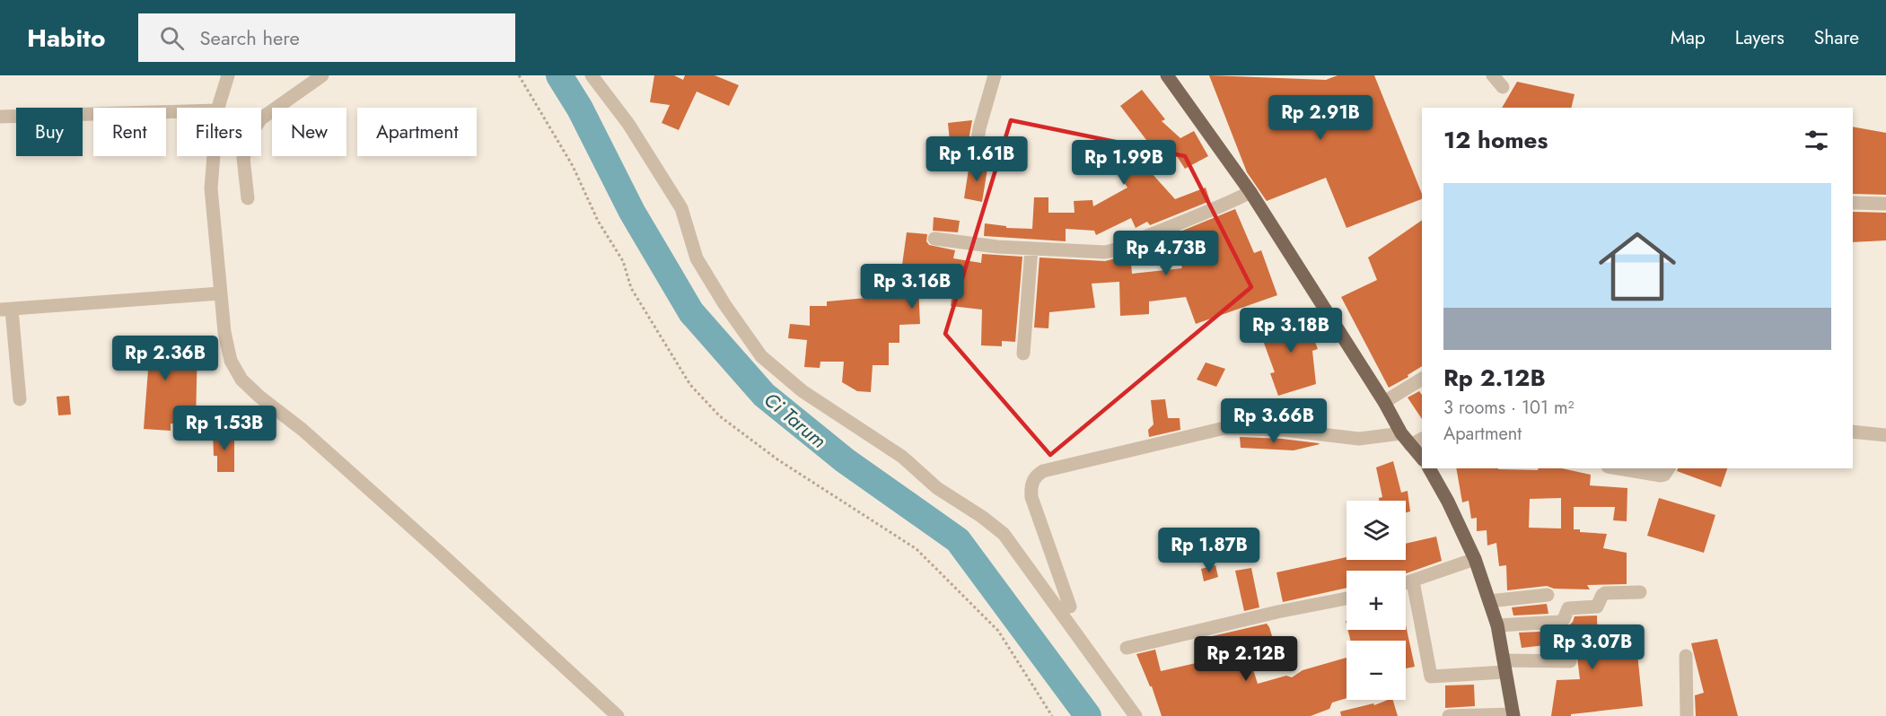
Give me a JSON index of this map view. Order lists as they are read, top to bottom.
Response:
{
  "water": ["Ci Tarum"],
  "page": {
    "header": "Habito",
    "search": "Search here",
    "nav": ["Map", "Layers", "Share"],
    "price": [
      "Rp 2.91B",
      "Rp 1.61B",
      "Rp 1.99B",
      "Rp 4.73B",
      "Rp 3.16B",
      "Rp 3.18B",
      "Rp 2.36B",
      "Rp 3.66B",
      "Rp 1.53B",
      "Rp 1.87B",
      "Rp 3.07B",
      "Rp 2.12B"
    ],
    "chip": [
      "Buy",
      "Rent",
      "Filters",
      "New",
      "Apartment"
    ],
    "heading": "12 homes",
    "list": [
      {
        "name": "Rp 2.12B",
        "note": "3 rooms · 101 m² · Apartment"
      }
    ],
    "map_buttons": ["+", "−"]
  }
}
